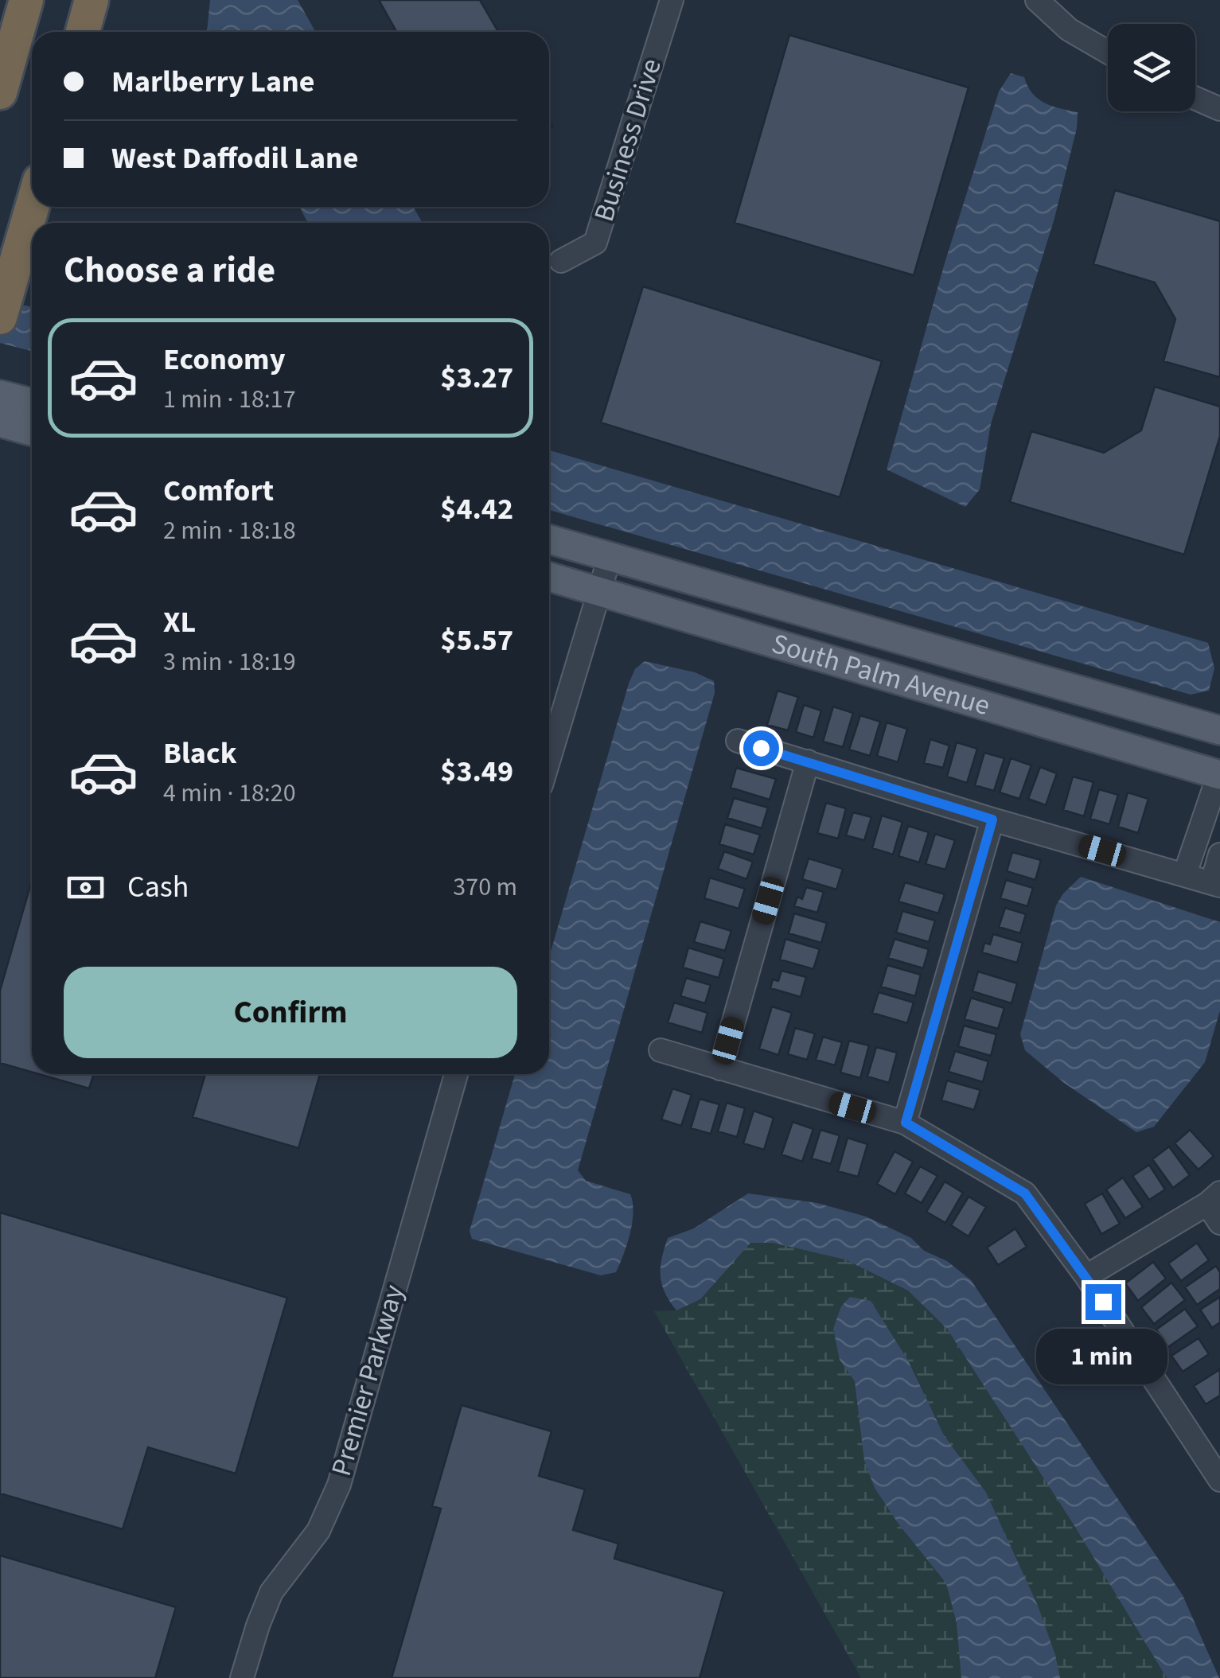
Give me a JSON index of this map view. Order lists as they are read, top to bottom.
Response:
{
  "streets": {
    "main road": ["South Palm Avenue"],
    "street": ["Business Drive", "Premier Parkway"]
  },
  "page": {
    "banner": ["Marlberry Lane", "West Daffodil Lane"],
    "heading": "Choose a ride",
    "list": [
      {
        "name": "Economy",
        "note": "1 min · 18:17",
        "value": "$3.27"
      },
      {
        "name": "Comfort",
        "note": "2 min · 18:18",
        "value": "$4.42"
      },
      {
        "name": "XL",
        "note": "3 min · 18:19",
        "value": "$5.57"
      },
      {
        "name": "Black",
        "note": "4 min · 18:20",
        "value": "$3.49"
      }
    ],
    "pay": ["Cash", "370 m"],
    "buttons": "Confirm",
    "bubble": "1 min"
  }
}
